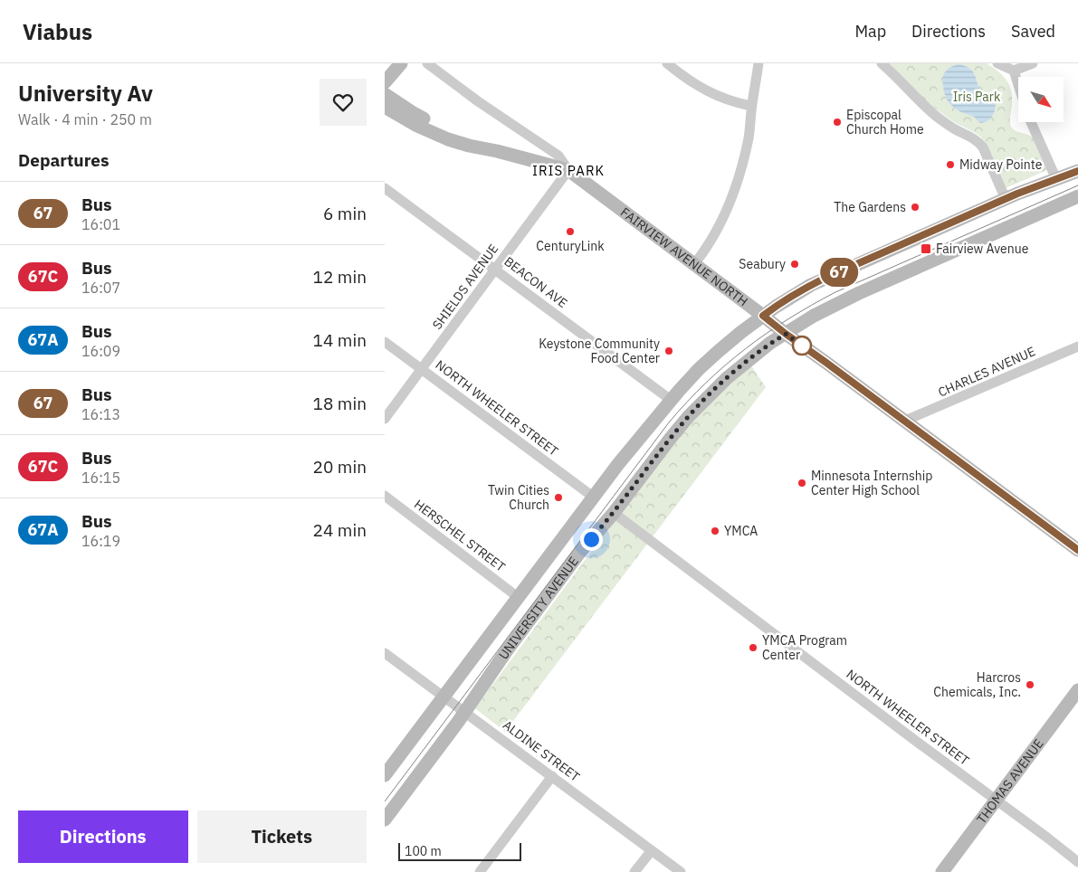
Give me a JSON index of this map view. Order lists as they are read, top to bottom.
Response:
{
  "streets": {
    "main road": ["FAIRVIEW AVENUE NORTH", "UNIVERSITY AVENUE", "THOMAS AVENUE"],
    "street": [
      "BEACON AVE",
      "SHIELDS AVENUE",
      "CHARLES AVENUE",
      "NORTH WHEELER STREET",
      "HERSCHEL STREET",
      "ALDINE STREET"
    ]
  },
  "crossings": [
    ["FAIRVIEW AVENUE NORTH", "SHIELDS AVENUE"],
    ["FAIRVIEW AVENUE NORTH", "CHARLES AVENUE"],
    ["FAIRVIEW AVENUE NORTH", "UNIVERSITY AVENUE"],
    ["BEACON AVE", "SHIELDS AVENUE"],
    ["BEACON AVE", "UNIVERSITY AVENUE"],
    ["SHIELDS AVENUE", "NORTH WHEELER STREET"],
    ["NORTH WHEELER STREET", "UNIVERSITY AVENUE"],
    ["NORTH WHEELER STREET", "THOMAS AVENUE"],
    ["HERSCHEL STREET", "UNIVERSITY AVENUE"],
    ["UNIVERSITY AVENUE", "ALDINE STREET"]
  ],
  "districts": ["IRIS PARK"],
  "parks": ["Iris Park"],
  "places": {
    "other": [
      "Episcopal Church Home",
      "Midway Pointe",
      "The Gardens",
      "CenturyLink",
      "Seabury",
      "Keystone Community Food Center",
      "Minnesota Internship Center High School",
      "Twin Cities Church",
      "YMCA",
      "YMCA Program Center",
      "Harcros Chemicals, Inc."
    ],
    "transit": ["Fairview Avenue"]
  },
  "lines": ["bus line 67"],
  "scale_bar": "100 m",
  "north": "bottom right",
  "page": {
    "header": "Viabus",
    "nav": ["Map", "Directions", "Saved"],
    "heading": [
      ["University Av", "Walk · 4 min · 250 m"],
      "Departures"
    ],
    "on_map": "67",
    "list": [
      {
        "mark": "67",
        "name": "Bus",
        "note": "16:01",
        "value": "6 min"
      },
      {
        "mark": "67C",
        "name": "Bus",
        "note": "16:07",
        "value": "12 min"
      },
      {
        "mark": "67A",
        "name": "Bus",
        "note": "16:09",
        "value": "14 min"
      },
      {
        "mark": "67",
        "name": "Bus",
        "note": "16:13",
        "value": "18 min"
      },
      {
        "mark": "67C",
        "name": "Bus",
        "note": "16:15",
        "value": "20 min"
      },
      {
        "mark": "67A",
        "name": "Bus",
        "note": "16:19",
        "value": "24 min"
      }
    ],
    "buttons": ["Directions", "Tickets"],
    "scale": "100 m"
  }
}
